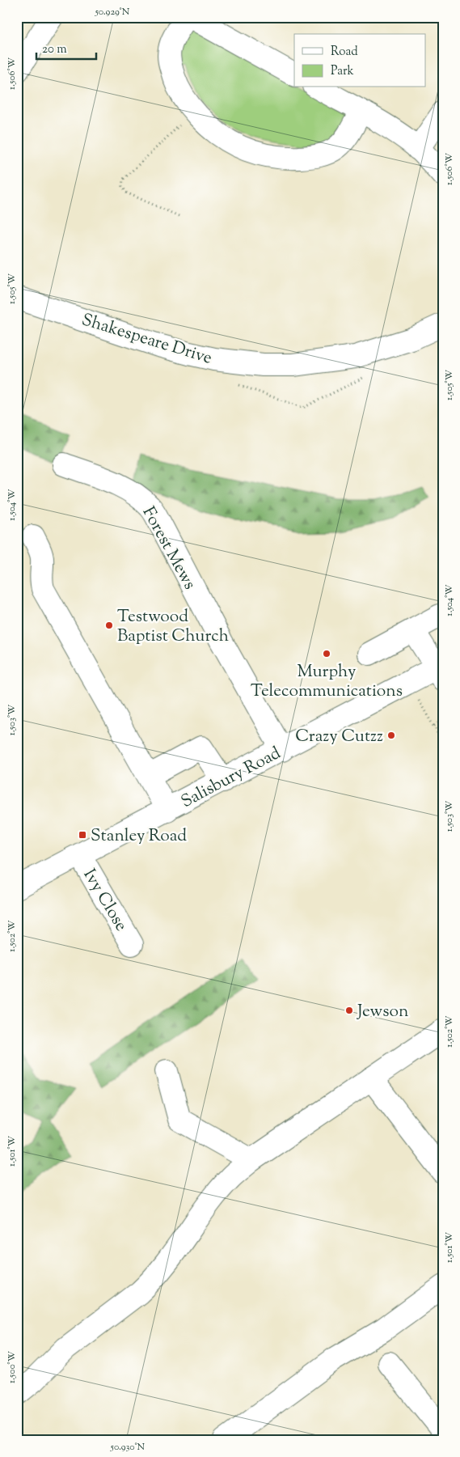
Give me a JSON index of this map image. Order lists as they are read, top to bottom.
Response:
{
  "streets": {
    "street": [
      "Shakespeare Drive",
      "Forest Mews",
      "Salisbury Road",
      "Ivy Close"
    ]
  },
  "crossings": [
    ["Forest Mews", "Salisbury Road"],
    ["Salisbury Road", "Ivy Close"]
  ],
  "places": {
    "other": [
      "Testwood Baptist Church",
      "Murphy Telecommunications",
      "Crazy Cutzz",
      "Jewson"
    ],
    "transit": ["Stanley Road"]
  },
  "legend": ["Road", "Park"],
  "scale_bar": "20 m",
  "coordinates": [
    "50.929°N",
    "1.506°W",
    "1.505°W",
    "1.504°W",
    "1.503°W",
    "1.502°W",
    "1.501°W",
    "1.500°W",
    "50.930°N"
  ]
}
